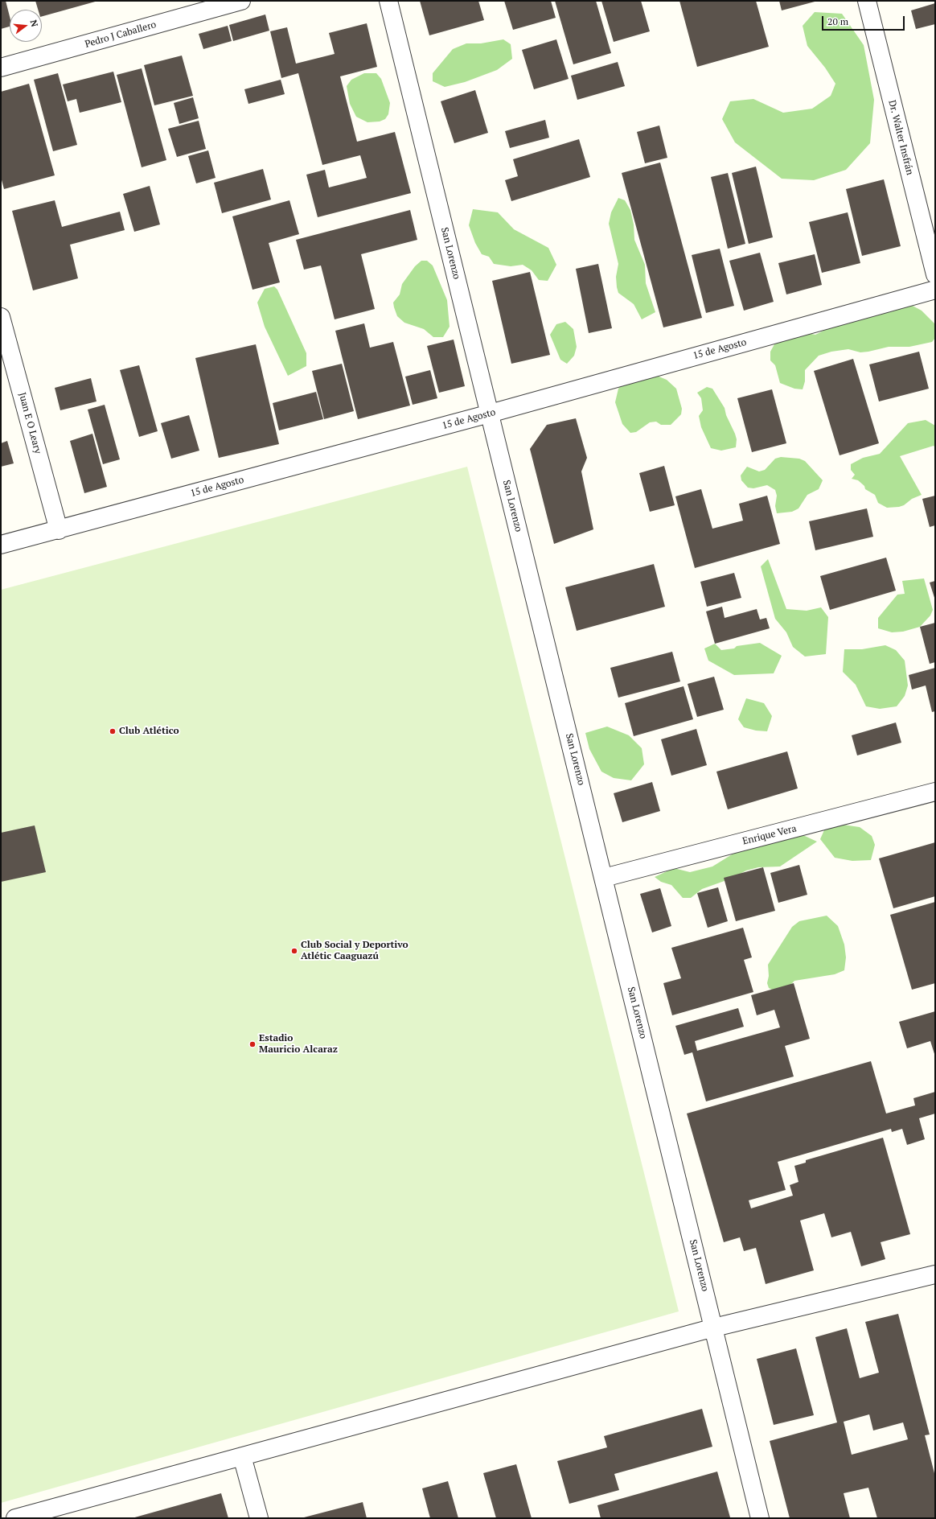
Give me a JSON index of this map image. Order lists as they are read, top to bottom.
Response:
{
  "streets": {
    "street": [
      "Pedro J Caballero",
      "Dr. Walter Insfrán",
      "San Lorenzo",
      "15 de Agosto",
      "Juan E O Leary",
      "Enrique Vera"
    ]
  },
  "crossings": [
    ["San Lorenzo", "15 de Agosto"],
    ["San Lorenzo", "Enrique Vera"],
    ["15 de Agosto", "Juan E O Leary"]
  ],
  "places": ["Club Atlético", "Club Social y Deportivo Atlétic Caaguazú", "Estadio Mauricio Alcaraz"],
  "scale_bar": "20 m",
  "north": "right"
}
